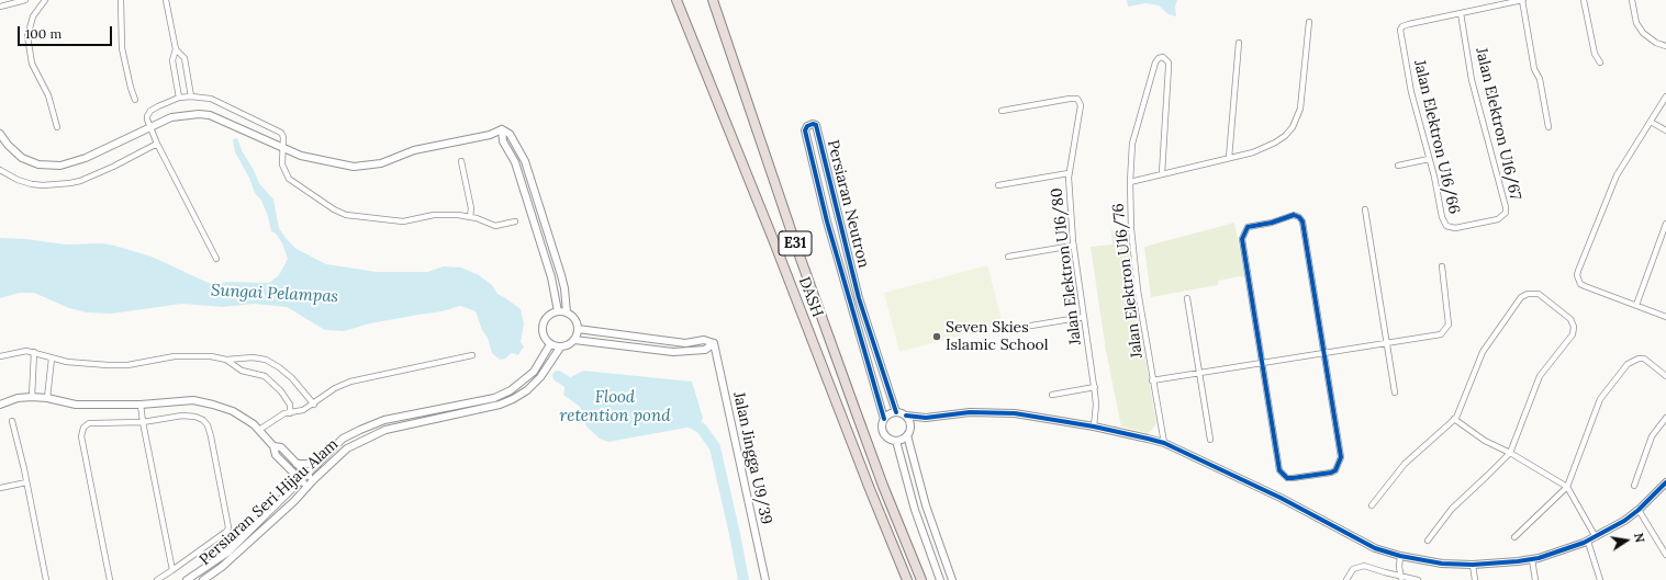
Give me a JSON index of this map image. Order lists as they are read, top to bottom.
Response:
{
  "streets": {
    "highway": ["E31", "DASH"],
    "street": [
      "Jalan Elektron U16/67",
      "Jalan Elektron U16/66",
      "Persiaran Neutron",
      "Jalan Elektron U16/80",
      "Jalan Elektron U16/76",
      "Jalan Jingga U9/39",
      "Persiaran Seri Hijau Alam"
    ]
  },
  "crossings": [
    ["Jalan Elektron U16/67", "Jalan Elektron U16/66"]
  ],
  "water": ["Sungai Pelampas", "Flood retention pond"],
  "places": ["Seven Skies Islamic School"],
  "scale_bar": "100 m",
  "north": "right"
}
